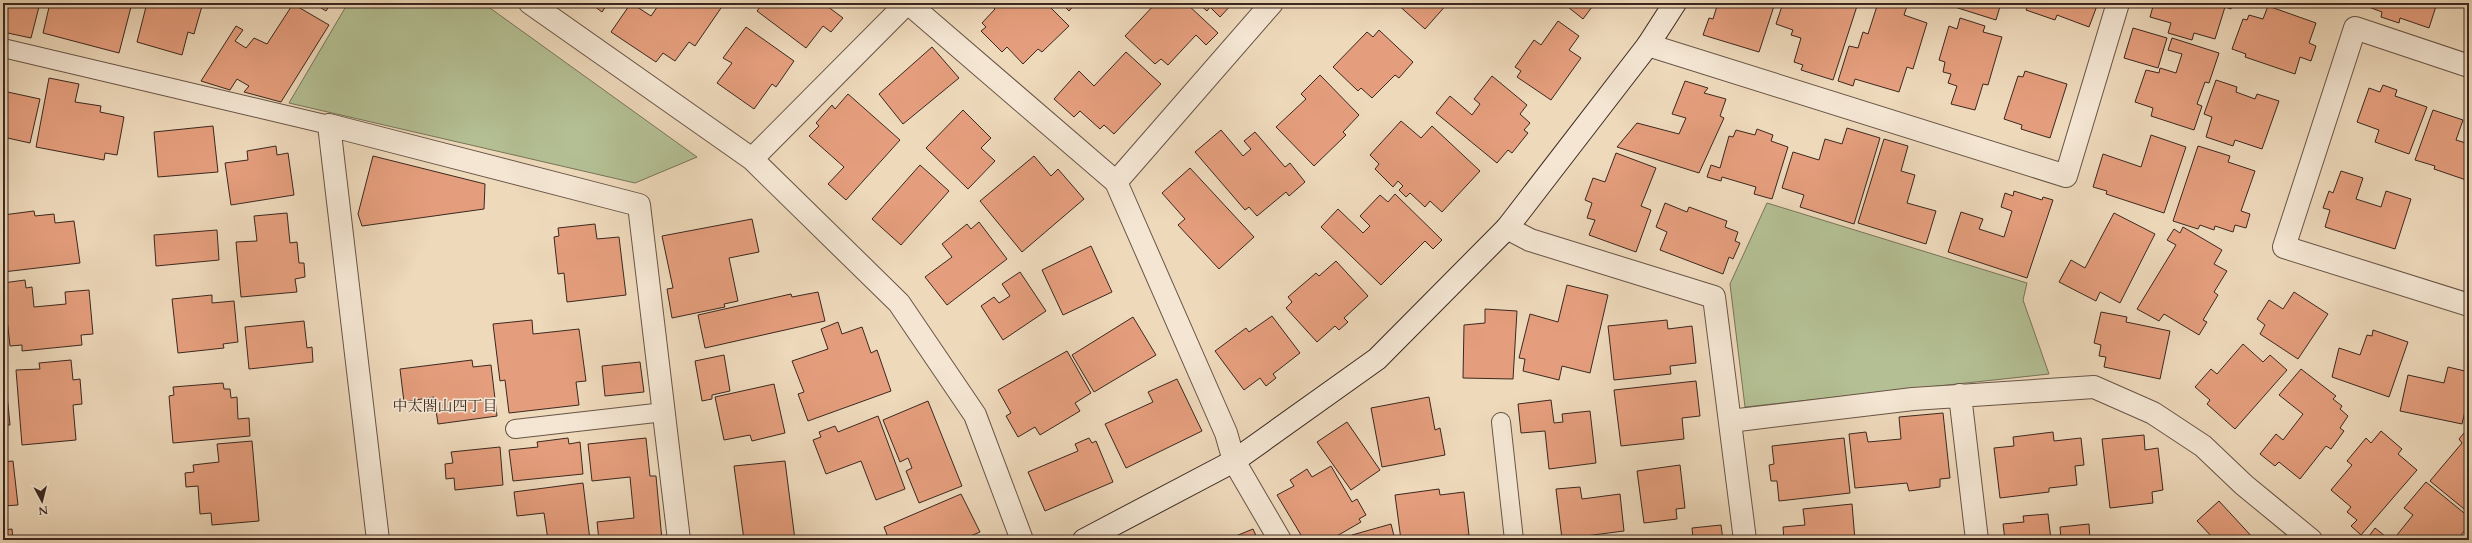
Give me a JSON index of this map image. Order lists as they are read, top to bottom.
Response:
{
  "districts": ["中太閤山四丁目"],
  "north": "bottom"
}
